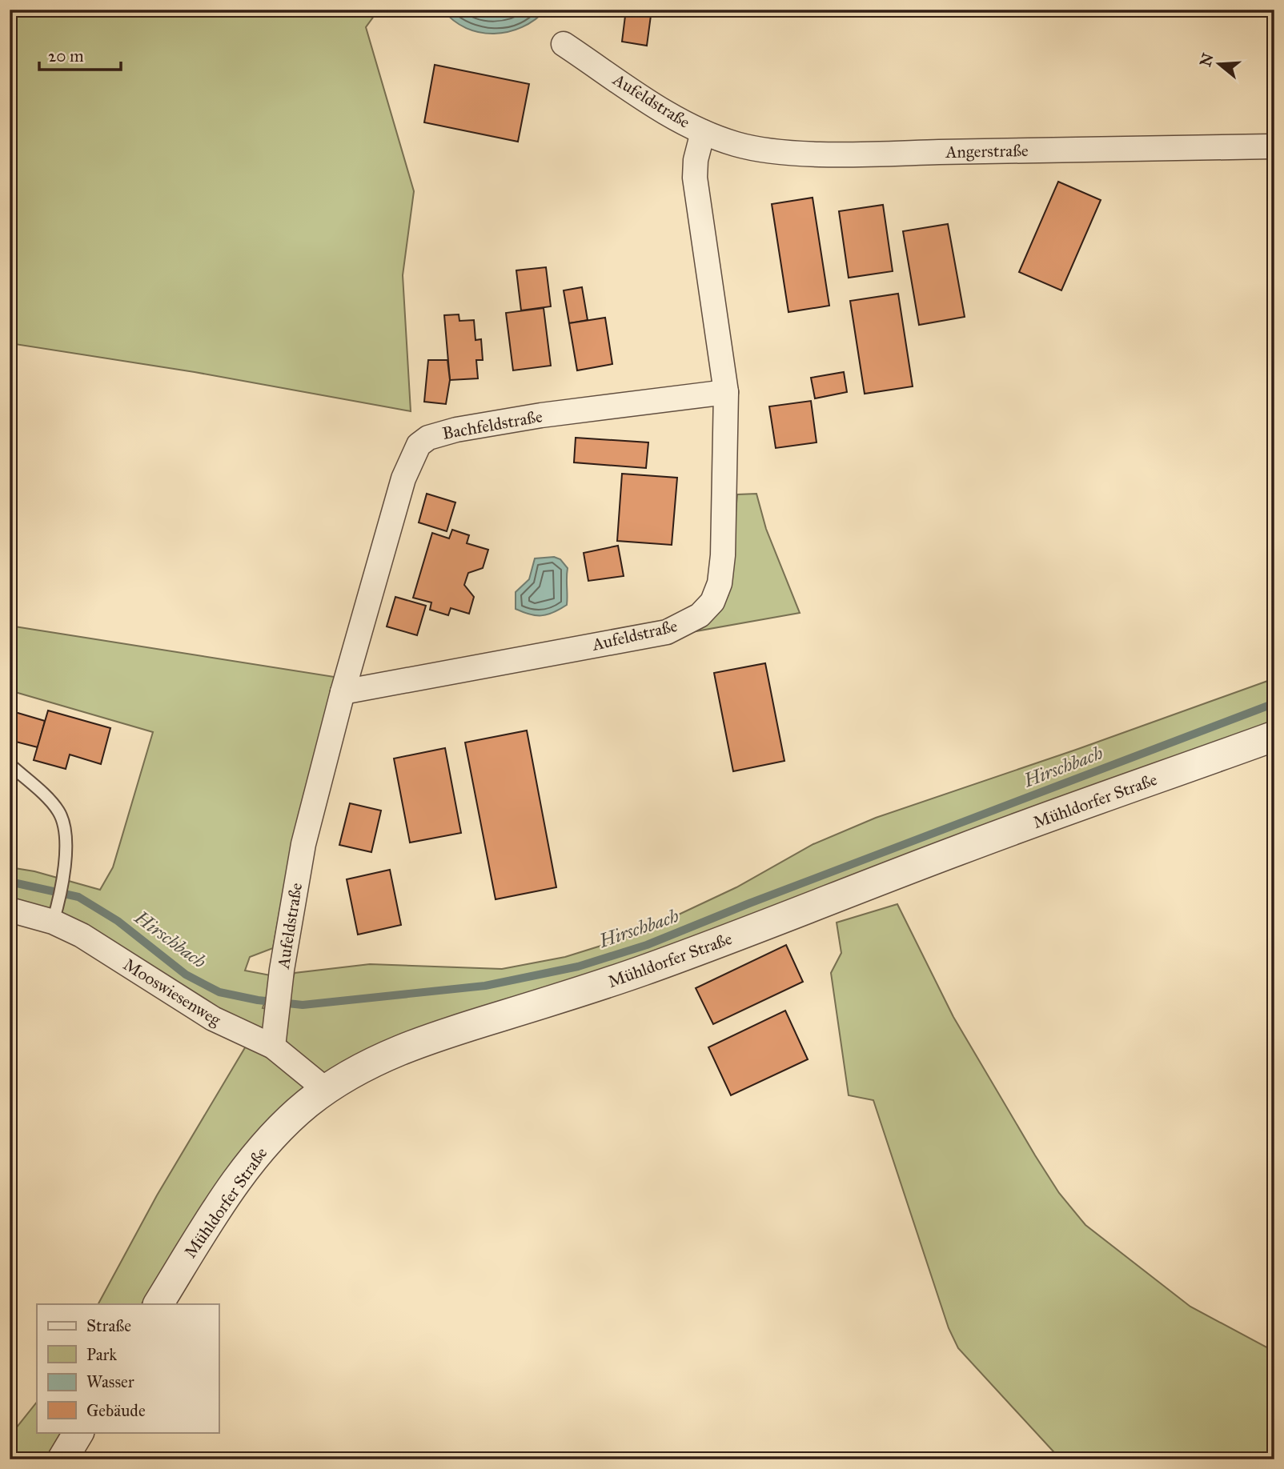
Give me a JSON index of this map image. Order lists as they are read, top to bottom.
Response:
{
  "streets": {
    "street": [
      "Aufeldstraße",
      "Angerstraße",
      "Bachfeldstraße",
      "Mühldorfer Straße",
      "Mooswiesenweg"
    ]
  },
  "crossings": [
    ["Aufeldstraße", "Angerstraße"],
    ["Aufeldstraße", "Bachfeldstraße"],
    ["Aufeldstraße", "Mooswiesenweg"],
    ["Mühldorfer Straße", "Mooswiesenweg"]
  ],
  "water": ["Hirschbach"],
  "legend": [
    "Straße",
    "Park",
    "Wasser",
    "Gebäude"
  ],
  "scale_bar": "20 m",
  "north": "left"
}
